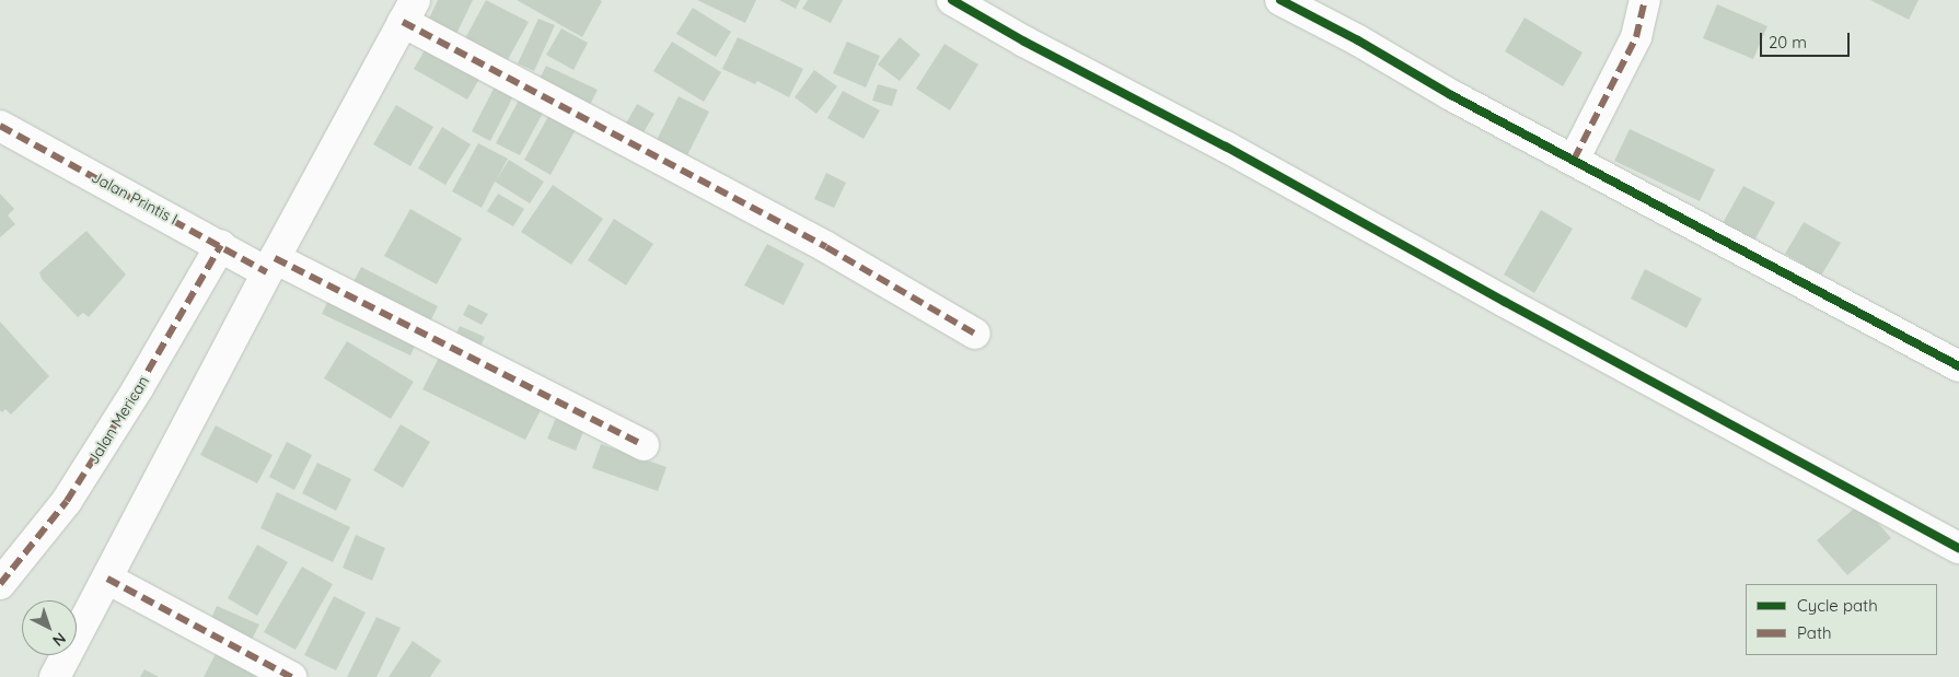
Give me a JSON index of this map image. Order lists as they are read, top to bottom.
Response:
{
  "streets": {
    "street": ["Jalan Printis I", "Jalan Merican"]
  },
  "crossings": [
    ["Jalan Printis I", "Jalan Merican"]
  ],
  "legend": ["Cycle path", "Path"],
  "scale_bar": "20 m",
  "north": "bottom right"
}
